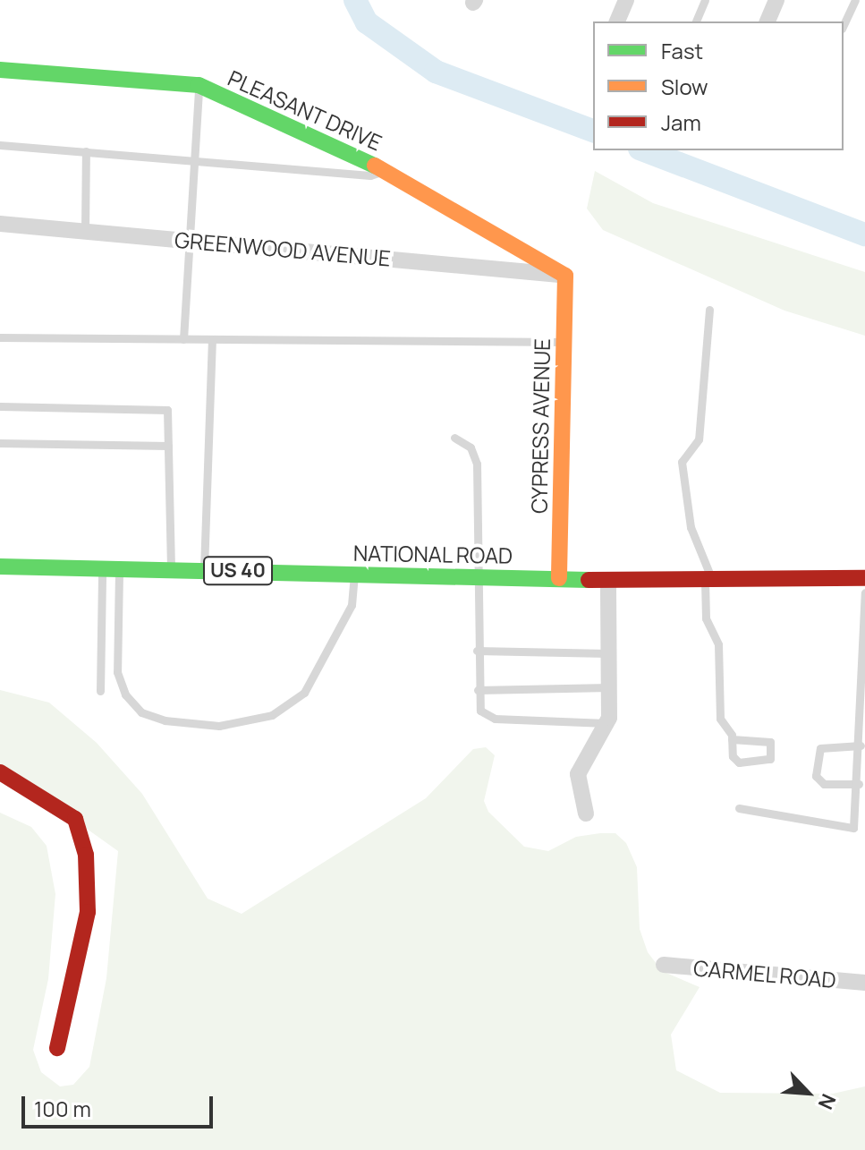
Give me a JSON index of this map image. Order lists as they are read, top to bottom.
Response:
{
  "streets": {
    "street": [
      "PLEASANT DRIVE",
      "GREENWOOD AVENUE",
      "CYPRESS AVENUE",
      "NATIONAL ROAD",
      "US 40",
      "CARMEL ROAD"
    ]
  },
  "crossings": [
    ["PLEASANT DRIVE", "GREENWOOD AVENUE"],
    ["PLEASANT DRIVE", "CYPRESS AVENUE"],
    ["GREENWOOD AVENUE", "CYPRESS AVENUE"],
    ["CYPRESS AVENUE", "NATIONAL ROAD"]
  ],
  "legend": ["Fast", "Slow", "Jam"],
  "scale_bar": "100 m",
  "north": "bottom right"
}
